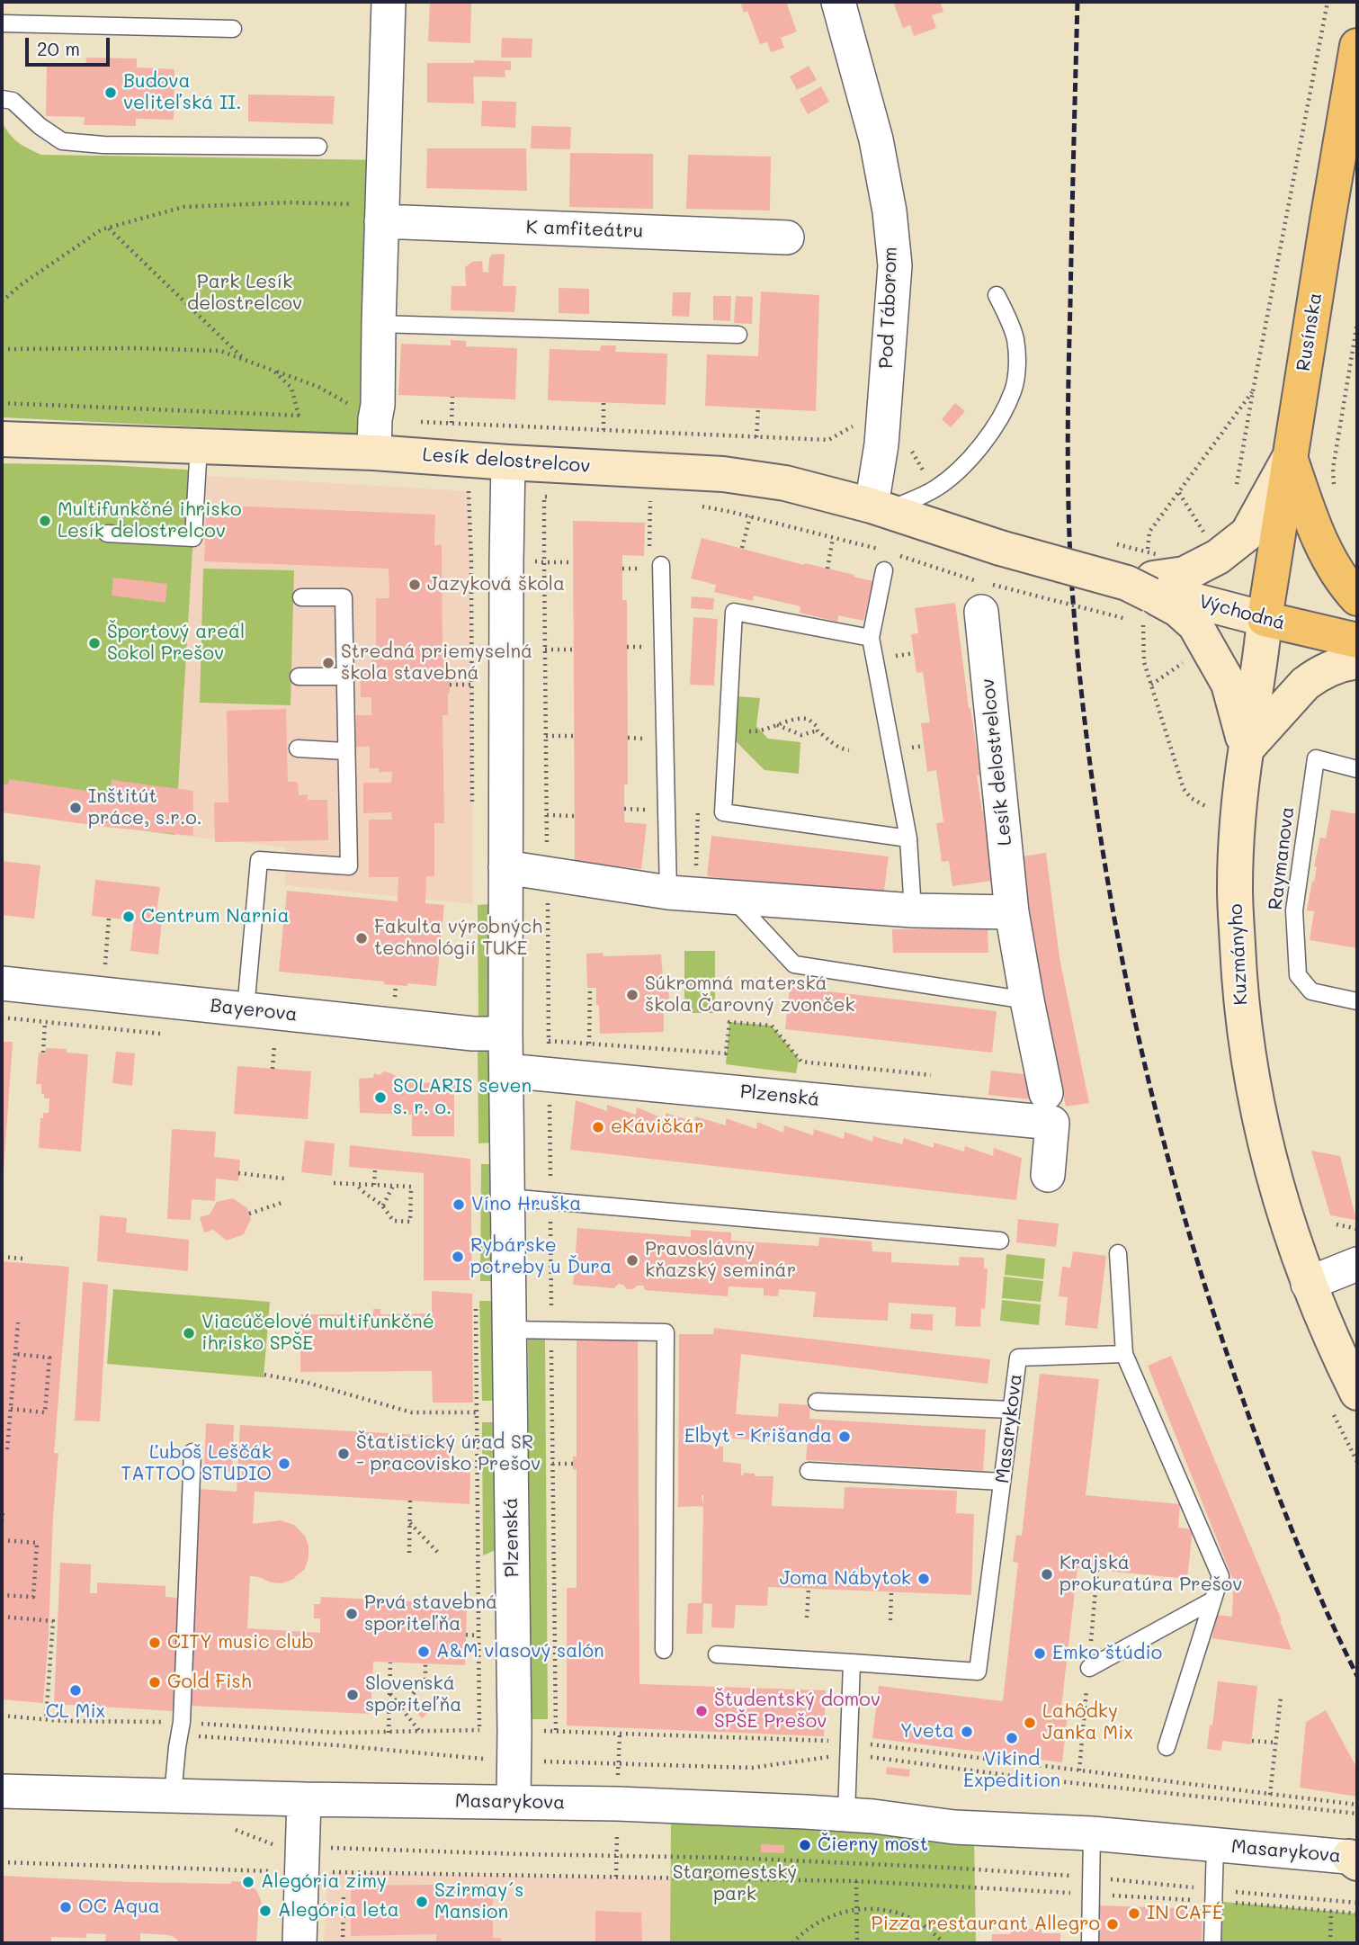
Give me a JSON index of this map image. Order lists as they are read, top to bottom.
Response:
{
  "streets": {
    "main road": ["Rusínska", "Východná"],
    "street": [
      "K amfiteátru",
      "Pod Táborom",
      "Lesík delostrelcov",
      "Kuzmányho",
      "Bayerova",
      "Plzenská",
      "Masarykova"
    ],
    "lane": ["Raymanova"]
  },
  "crossings": [
    ["Pod Táborom", "Lesík delostrelcov"],
    ["Rusínska", "Východná"],
    ["Rusínska", "Kuzmányho"],
    ["Lesík delostrelcov", "Východná"],
    ["Lesík delostrelcov", "Plzenská"],
    ["Východná", "Kuzmányho"],
    ["Bayerova", "Plzenská"],
    ["Plzenská", "Masarykova"]
  ],
  "parks": ["Park Lesík delostrelcov", "Staromestský park"],
  "places": [
    "Budova veliteľská II.",
    "Multifunkčné ihrisko Lesík delostrelcov",
    "Jazyková škola",
    "Športový areál Sokol Prešov",
    "Stredná priemyselná škola stavebná",
    "Inštitút práce, s.r.o.",
    "Centrum Narnia",
    "Fakulta výrobných technológií TUKE",
    "Súkromná materská škola Čarovný zvonček",
    "SOLARIS seven s. r. o.",
    "eKávičkár",
    "Víno Hruška",
    "Rybárske potreby u Ďura",
    "Pravoslávny kňazský seminár",
    "Viacúčelové multifunkčné ihrisko SPŠE",
    "Elbyt - Krišanda",
    "Štatistický úrad SR - pracovisko Prešov",
    "Ľuboš Leščák TATTOO STUDIO",
    "Krajská prokuratúra Prešov",
    "Joma Nábytok",
    "Prvá stavebná sporiteľňa",
    "CITY music club",
    "A&M vlasový salón",
    "Emko štúdio",
    "Gold Fish",
    "CL Mix",
    "Slovenská sporiteľňa",
    "Študentský domov SPŠE Prešov",
    "Lahôdky Janka Mix",
    "Yveta",
    "Vikind Expedition",
    "Čierny most",
    "Alegória zimy",
    "Szirmay´s Mansion",
    "OC Aqua",
    "Alegória leta",
    "IN CAFÉ",
    "Pizza restaurant Allegro"
  ],
  "scale_bar": "20 m"
}
